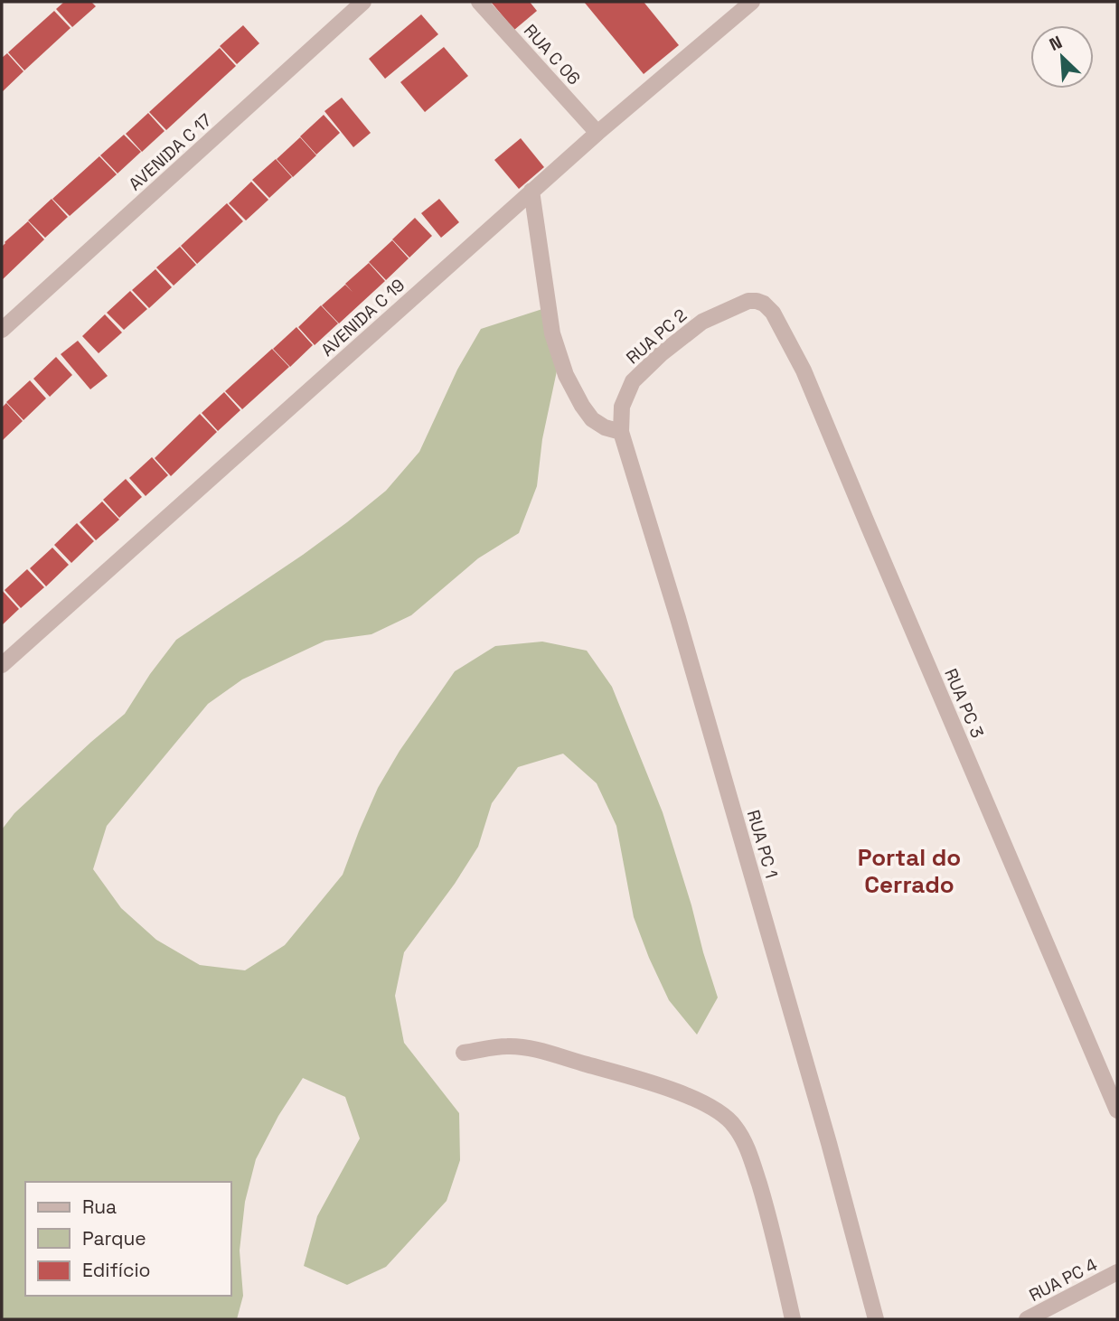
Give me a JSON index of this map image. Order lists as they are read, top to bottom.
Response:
{
  "streets": {
    "street": [
      "RUA C 06",
      "AVENIDA C 17",
      "AVENIDA C 19",
      "RUA PC 2",
      "RUA PC 3",
      "RUA PC 1",
      "RUA PC 4"
    ]
  },
  "crossings": [
    ["RUA C 06", "AVENIDA C 19"],
    ["RUA PC 2", "RUA PC 3"],
    ["RUA PC 2", "RUA PC 1"]
  ],
  "districts": ["Portal do Cerrado"],
  "legend": ["Rua", "Parque", "Edifício"],
  "north": "top left"
}
